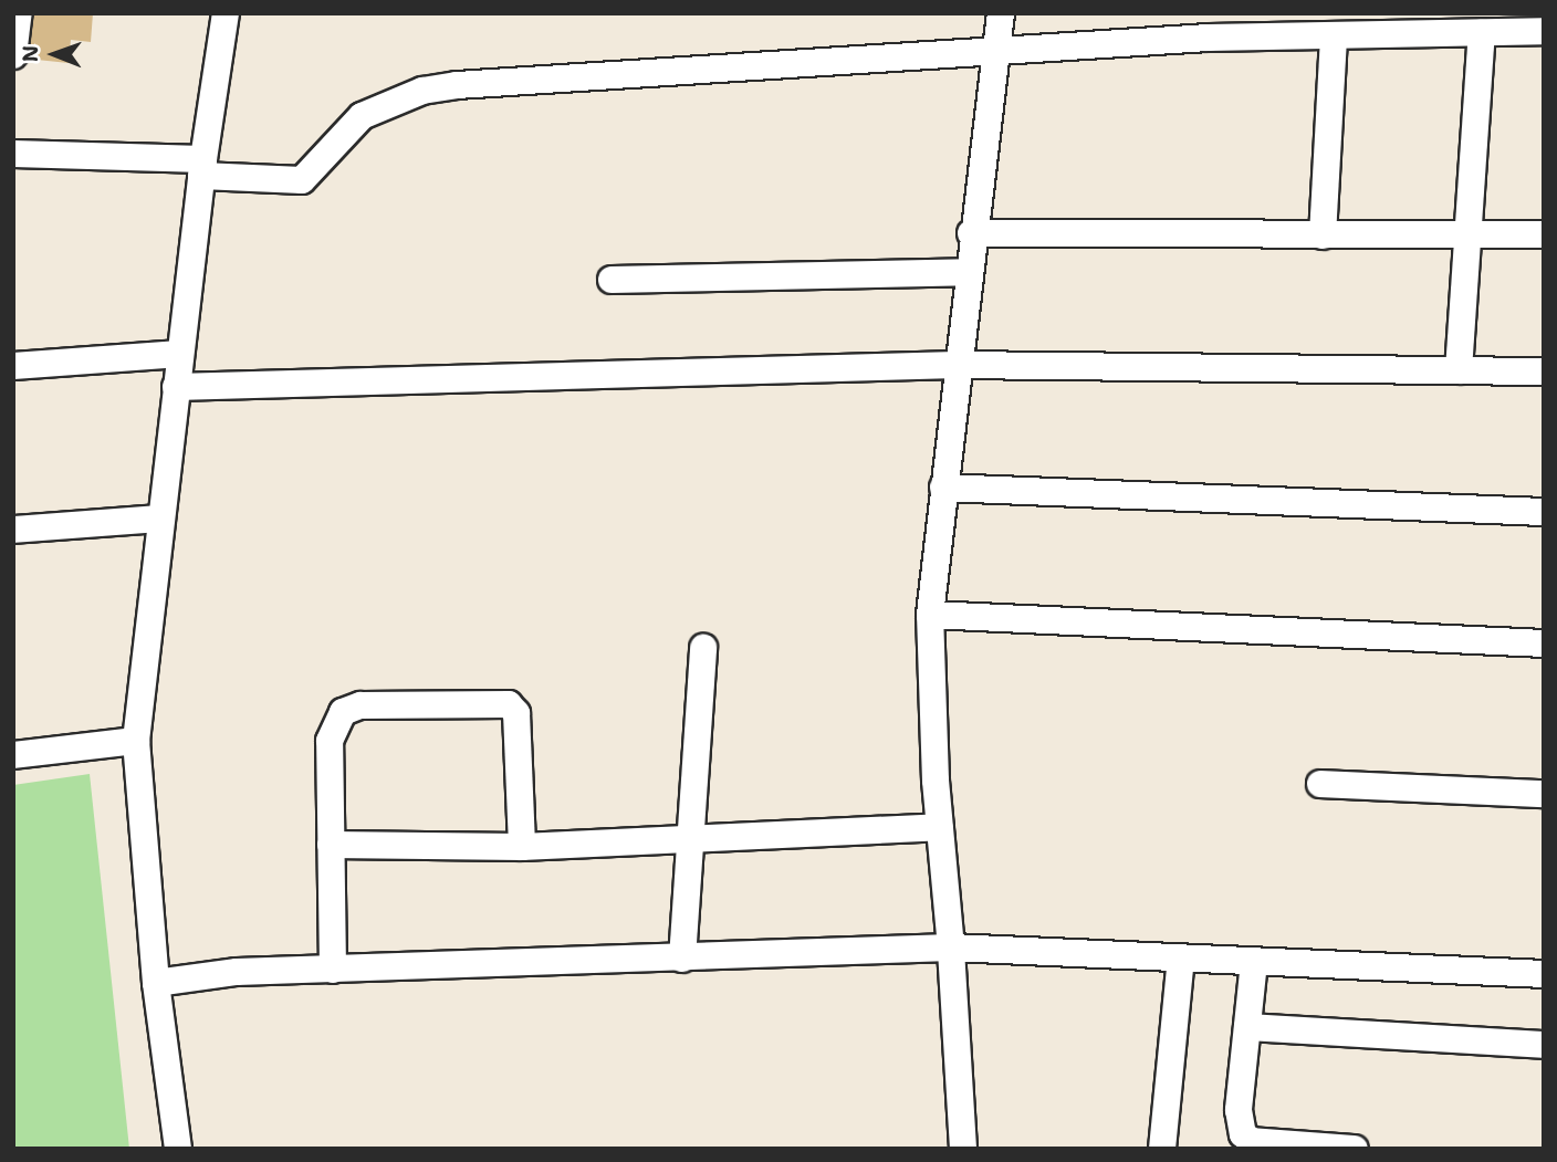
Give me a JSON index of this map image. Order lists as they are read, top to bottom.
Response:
{
  "north": "left"
}
